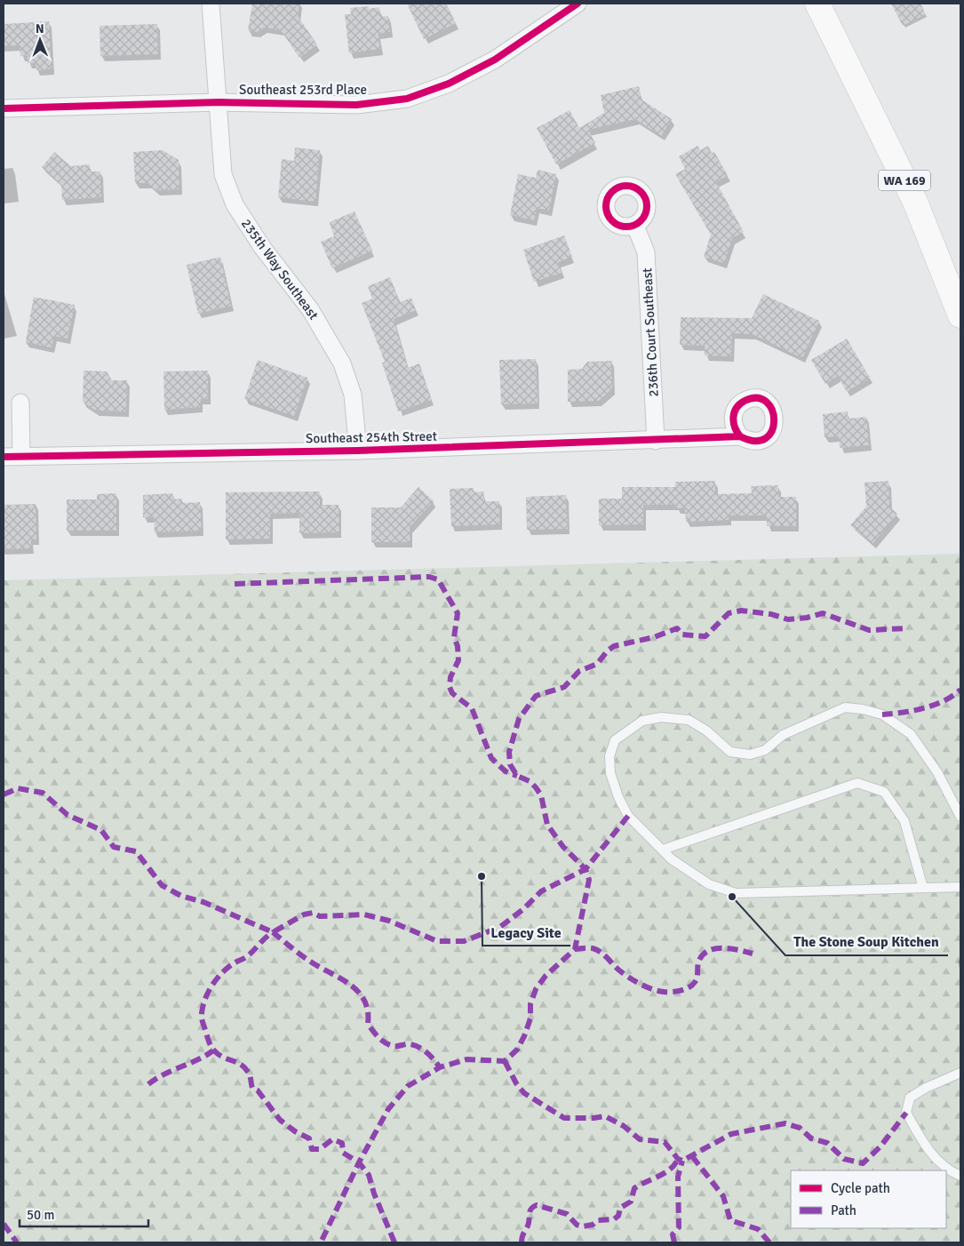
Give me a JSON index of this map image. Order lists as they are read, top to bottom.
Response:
{
  "streets": {
    "main road": ["WA 169"],
    "street": [
      "Southeast 253rd Place",
      "235th Way Southeast",
      "236th Court Southeast",
      "Southeast 254th Street"
    ]
  },
  "crossings": [
    ["Southeast 253rd Place", "235th Way Southeast"],
    ["235th Way Southeast", "Southeast 254th Street"],
    ["236th Court Southeast", "Southeast 254th Street"]
  ],
  "places": ["Legacy Site", "The Stone Soup Kitchen"],
  "legend": ["Cycle path", "Path"],
  "scale_bar": "50 m",
  "north": "top"
}
